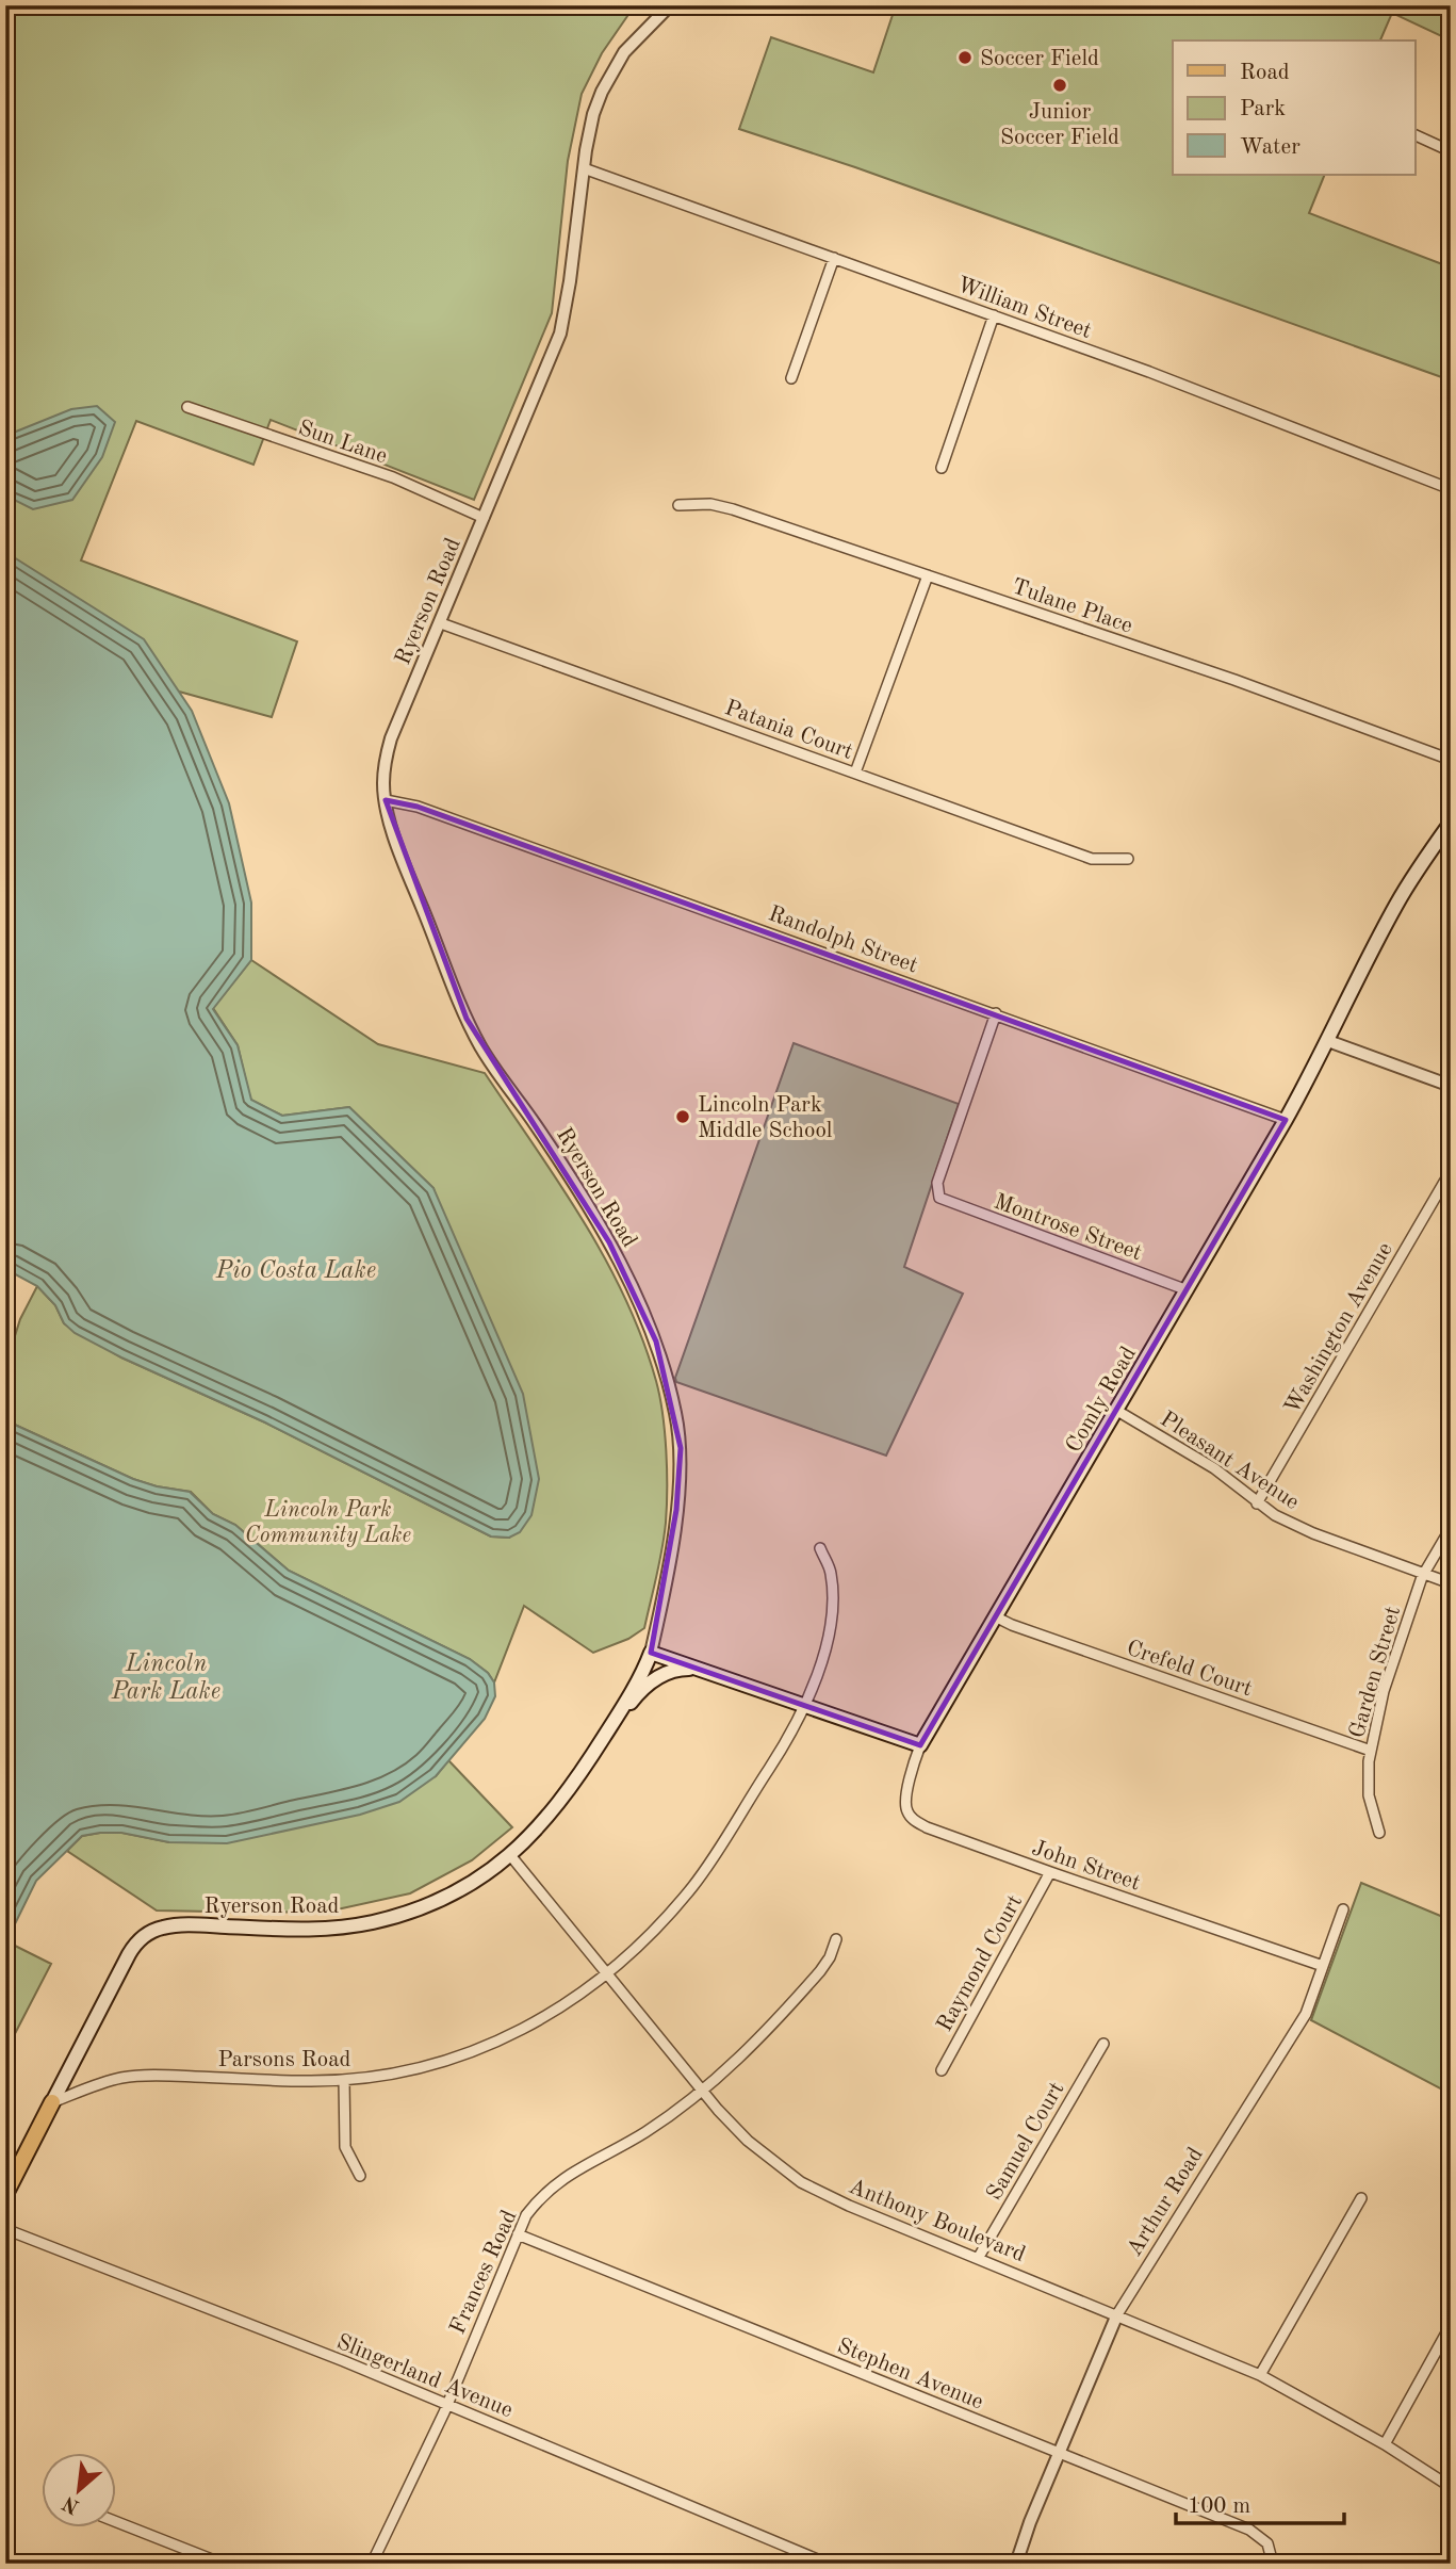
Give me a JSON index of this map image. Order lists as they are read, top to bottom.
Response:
{
  "streets": {
    "main road": ["Ryerson Road", "Comly Road"],
    "street": [
      "William Street",
      "Sun Lane",
      "Tulane Place",
      "Patania Court",
      "Randolph Street",
      "Montrose Street",
      "Washington Avenue",
      "Pleasant Avenue",
      "Crefeld Court",
      "Garden Street",
      "John Street",
      "Raymond Court",
      "Parsons Road",
      "Samuel Court",
      "Arthur Road",
      "Anthony Boulevard",
      "Frances Road",
      "Stephen Avenue",
      "Slingerland Avenue"
    ]
  },
  "crossings": [
    ["William Street", "Ryerson Road"],
    ["Sun Lane", "Ryerson Road"],
    ["Ryerson Road", "Patania Court"],
    ["Ryerson Road", "Randolph Street"],
    ["Ryerson Road", "Parsons Road"],
    ["Ryerson Road", "Anthony Boulevard"],
    ["Randolph Street", "Montrose Street"],
    ["Randolph Street", "Comly Road"],
    ["Montrose Street", "Comly Road"],
    ["Washington Avenue", "Pleasant Avenue"],
    ["Comly Road", "Pleasant Avenue"],
    ["Comly Road", "Crefeld Court"],
    ["Comly Road", "John Street"],
    ["Pleasant Avenue", "Garden Street"],
    ["Crefeld Court", "Garden Street"],
    ["John Street", "Raymond Court"],
    ["John Street", "Arthur Road"],
    ["Parsons Road", "Anthony Boulevard"],
    ["Samuel Court", "Anthony Boulevard"],
    ["Arthur Road", "Anthony Boulevard"],
    ["Arthur Road", "Stephen Avenue"],
    ["Anthony Boulevard", "Frances Road"],
    ["Frances Road", "Stephen Avenue"],
    ["Frances Road", "Slingerland Avenue"]
  ],
  "water": ["Pio Costa Lake", "Lincoln Park Lake"],
  "parks": ["Lincoln Park Community Lake"],
  "places": ["Soccer Field", "Junior Soccer Field", "Lincoln Park Middle School"],
  "legend": ["Road", "Park", "Water"],
  "scale_bar": "100 m",
  "north": "bottom left"
}
